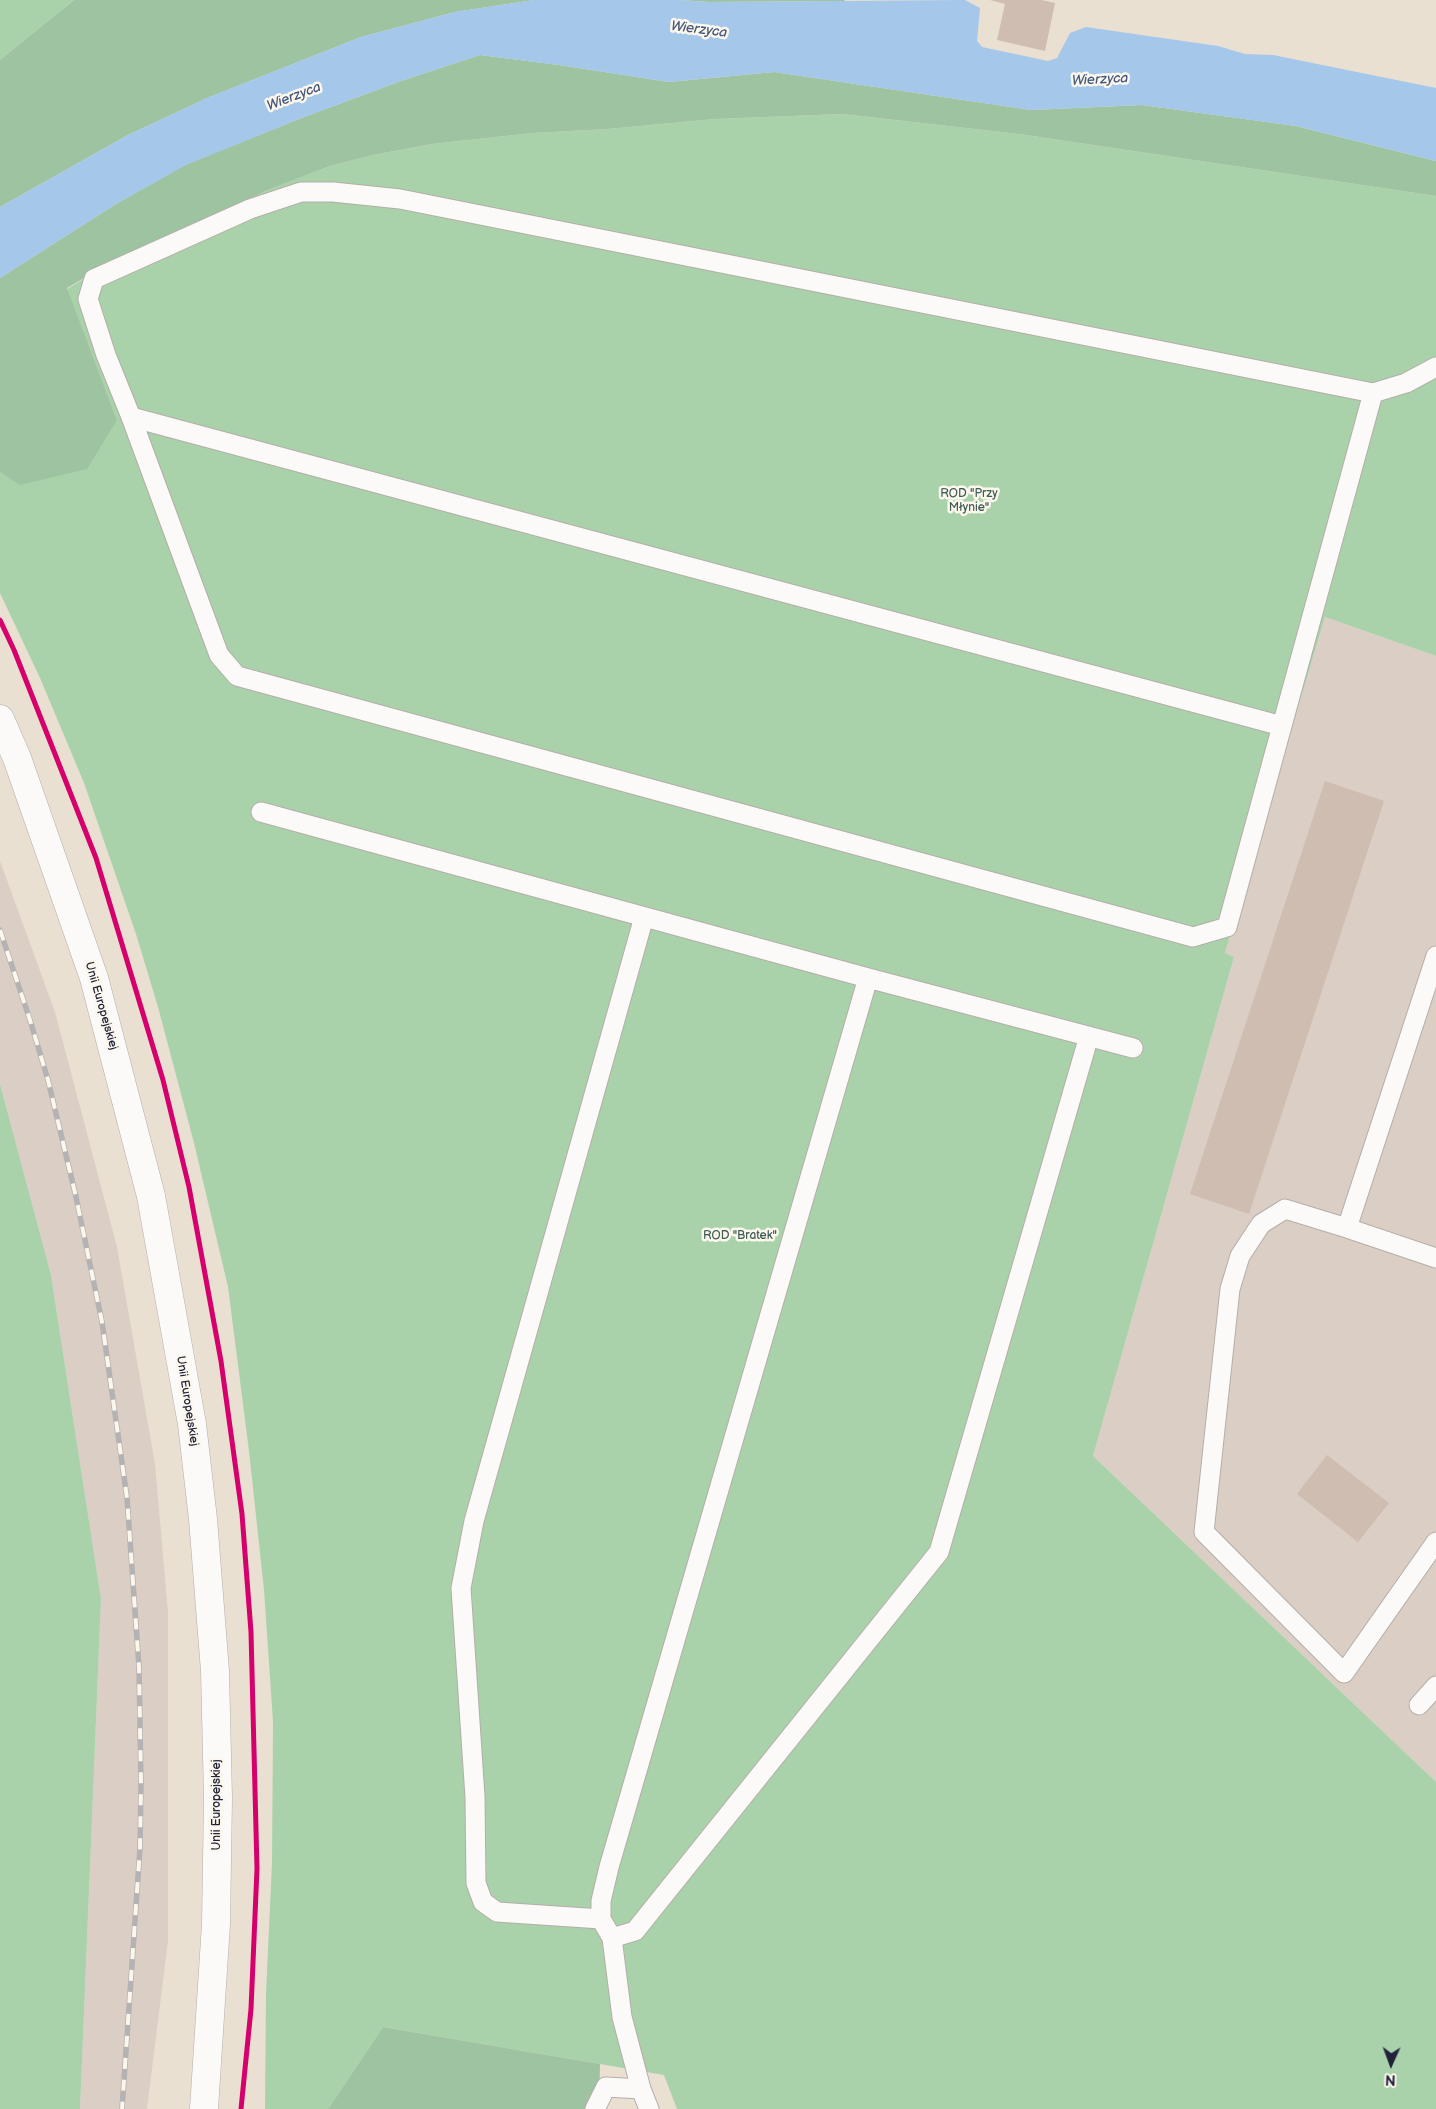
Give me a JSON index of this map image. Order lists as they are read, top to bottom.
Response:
{
  "streets": {
    "main road": ["Unii Europejskiej"]
  },
  "water": ["Wierzyca"],
  "parks": ["ROD \"Przy Młynie\"", "ROD \"Bratek\""],
  "north": "bottom"
}
